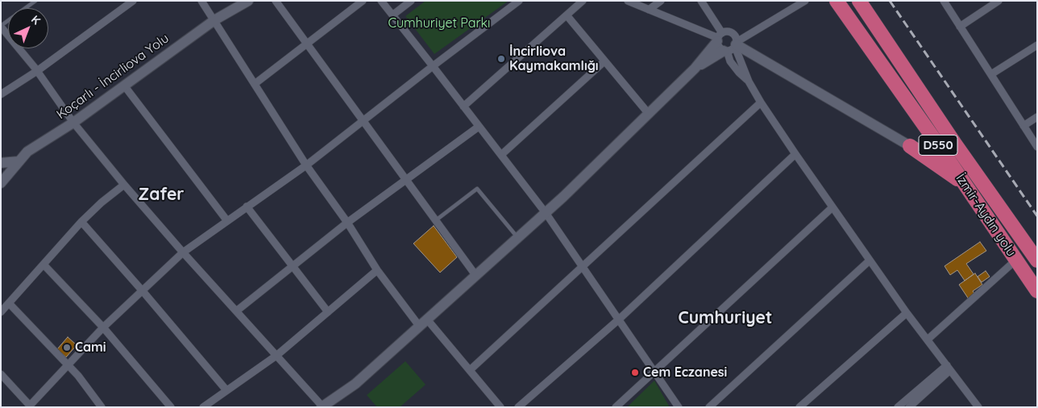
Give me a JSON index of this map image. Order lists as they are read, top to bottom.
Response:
{
  "streets": {
    "highway": ["D550", "İzmir-Aydın yolu"],
    "street": ["Koçarlı - İncirliova Yolu"]
  },
  "districts": ["Zafer", "Cumhuriyet"],
  "parks": ["Cumhuriyet Parkı"],
  "places": ["İncirliova Kaymakamlığı", "Cami", "Cem Eczanesi"],
  "north": "top right"
}
